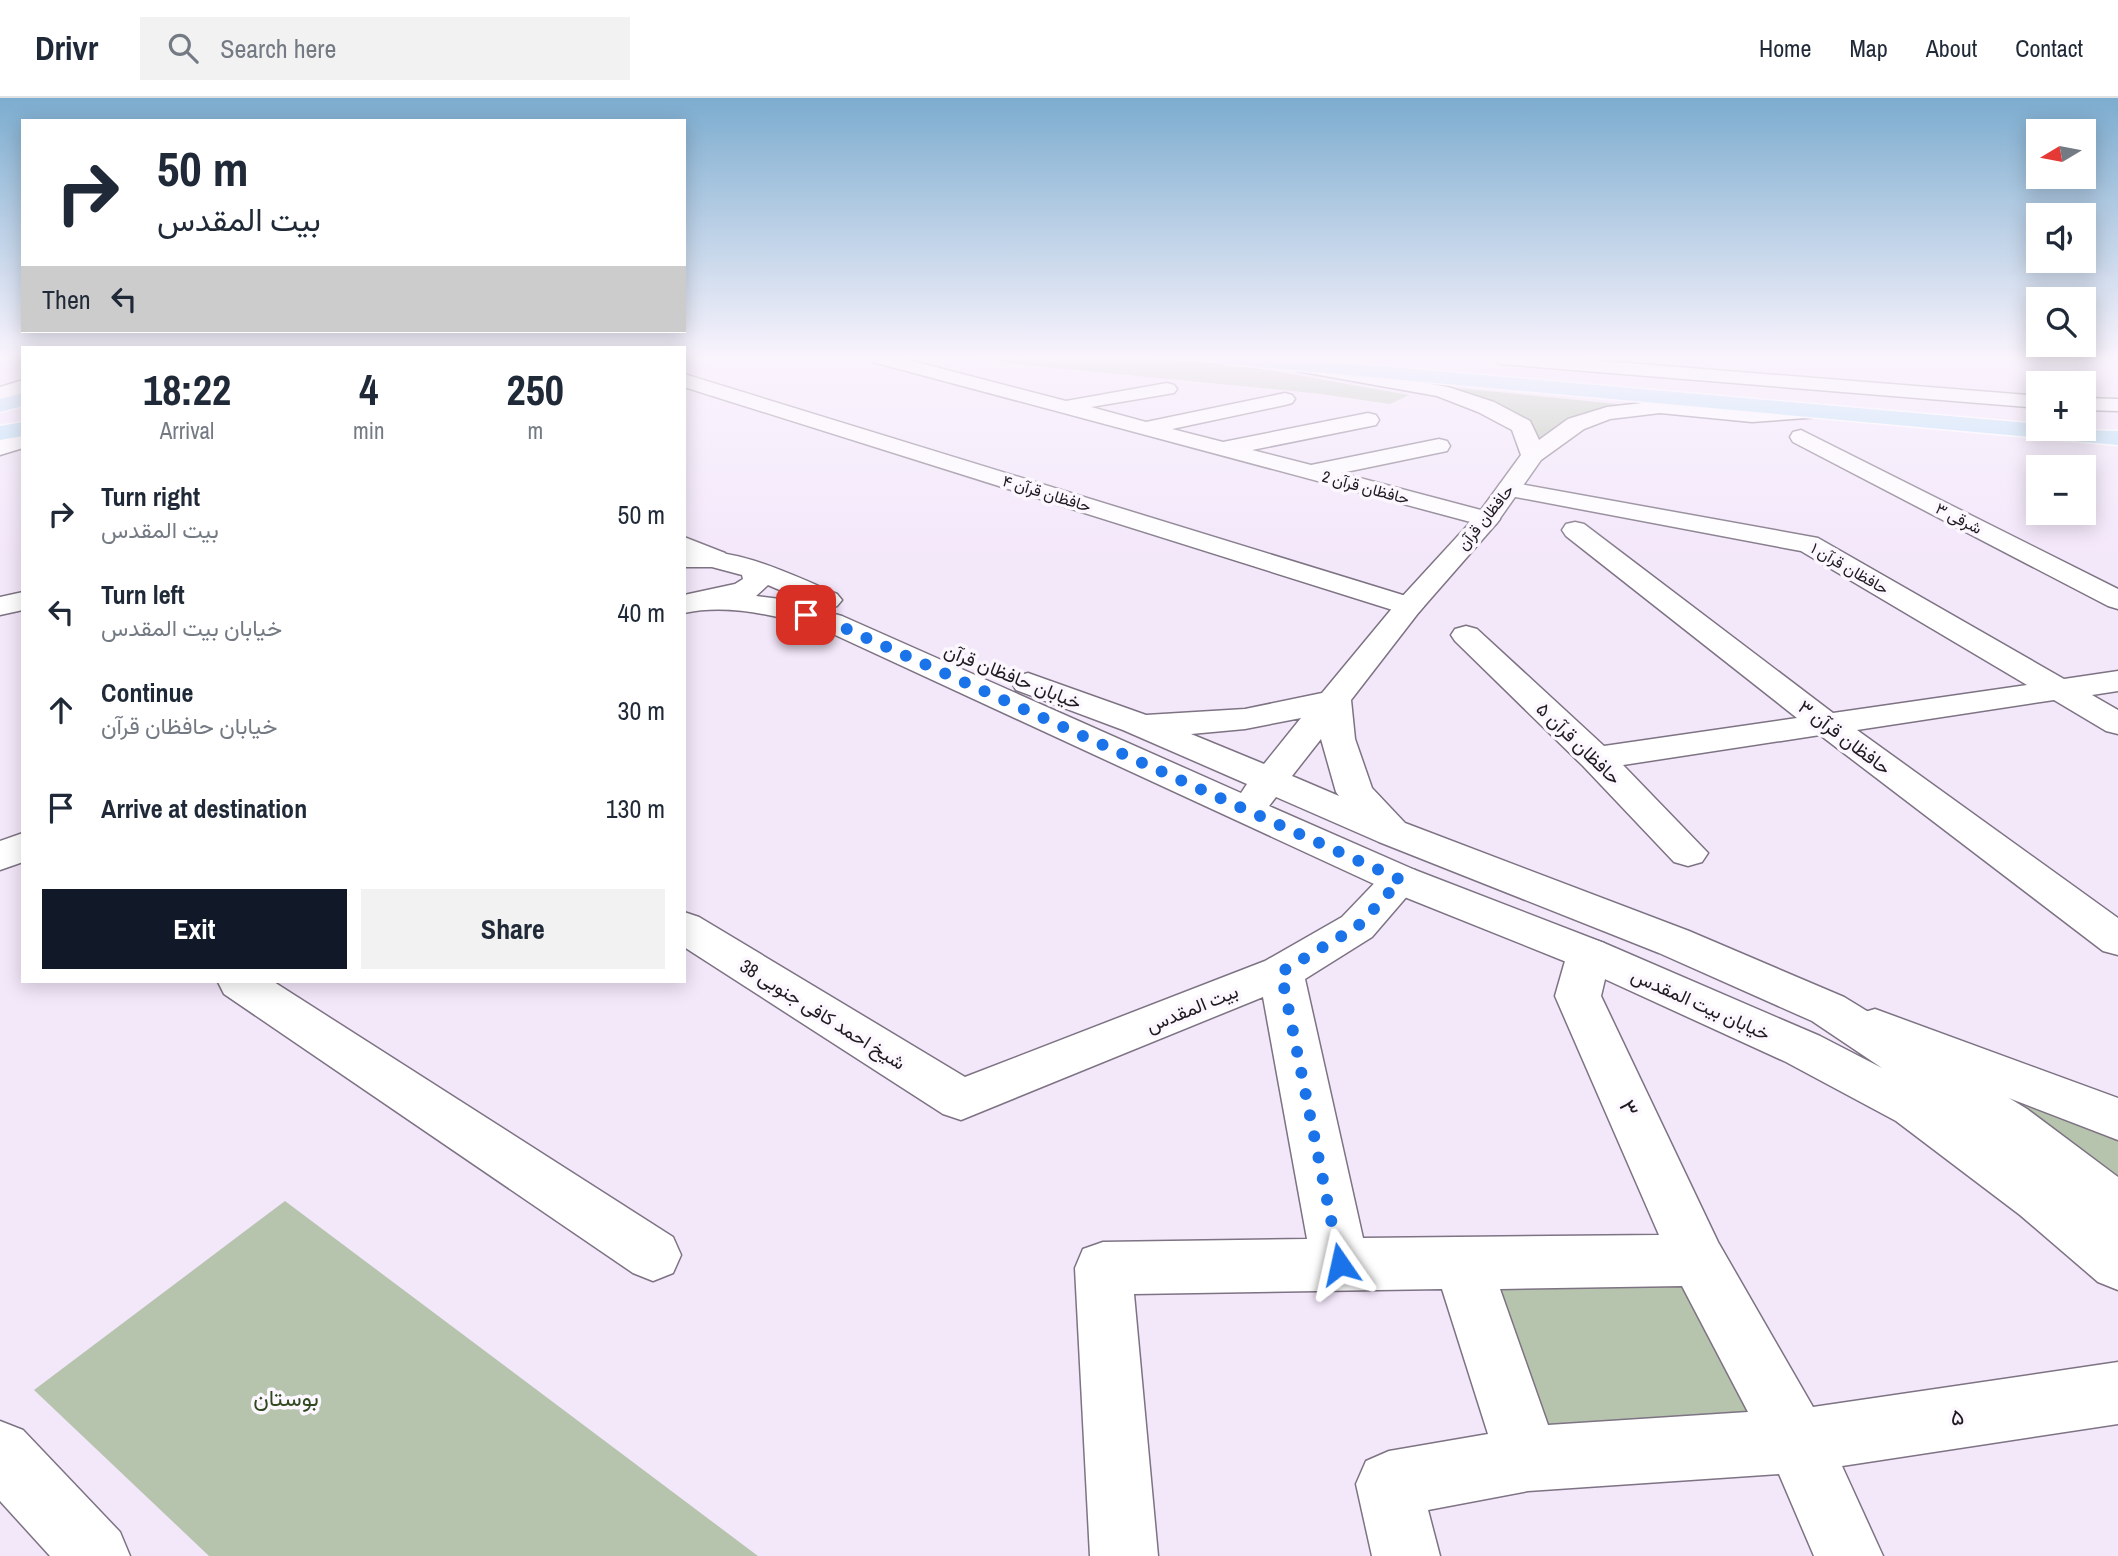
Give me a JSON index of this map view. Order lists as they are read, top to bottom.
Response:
{
  "streets": {
    "street": [
      "حافظان قرآن 2",
      "حافظان قرآن ۴",
      "حافظان قرآن",
      "۳ شرقی",
      "حافظان قرآن ۱",
      "خیابان حافظان قرآن",
      "حافظان قرآن ۳",
      "حافظان قرآن ۵",
      "خیابان بیت المقدس",
      "بیت المقدس",
      "شیخ احمد کافی جنوبی 38",
      "۳",
      "۵"
    ]
  },
  "crossings": [
    ["حافظان قرآن 2", "حافظان قرآن"],
    ["حافظان قرآن ۴", "حافظان قرآن"],
    ["حافظان قرآن", "حافظان قرآن ۱"],
    ["حافظان قرآن", "خیابان حافظان قرآن"],
    ["حافظان قرآن", "خیابان بیت المقدس"],
    ["خیابان حافظان قرآن", "خیابان بیت المقدس"],
    ["خیابان بیت المقدس", "بیت المقدس"],
    ["خیابان بیت المقدس", "۳"],
    ["بیت المقدس", "شیخ احمد کافی جنوبی 38"],
    ["۳", "۵"]
  ],
  "parks": ["بوستان"],
  "north": "left",
  "page": {
    "header": "Drivr",
    "search": "Search here",
    "nav": [
      "Home",
      "Map",
      "About",
      "Contact"
    ],
    "map_buttons": ["+", "−"],
    "turn": ["50 m", "بیت المقدس"],
    "then": "Then",
    "eta": [
      "18:22",
      "Arrival",
      "4",
      "min",
      "250",
      "m"
    ],
    "list": [
      {
        "name": "Turn right",
        "note": "بیت المقدس",
        "value": "50 m"
      },
      {
        "name": "Turn left",
        "note": "خیابان بیت المقدس",
        "value": "40 m"
      },
      {
        "name": "Continue",
        "note": "خیابان حافظان قرآن",
        "value": "30 m"
      },
      {
        "name": "Arrive at destination",
        "value": "130 m"
      }
    ],
    "buttons": ["Exit", "Share"]
  }
}
